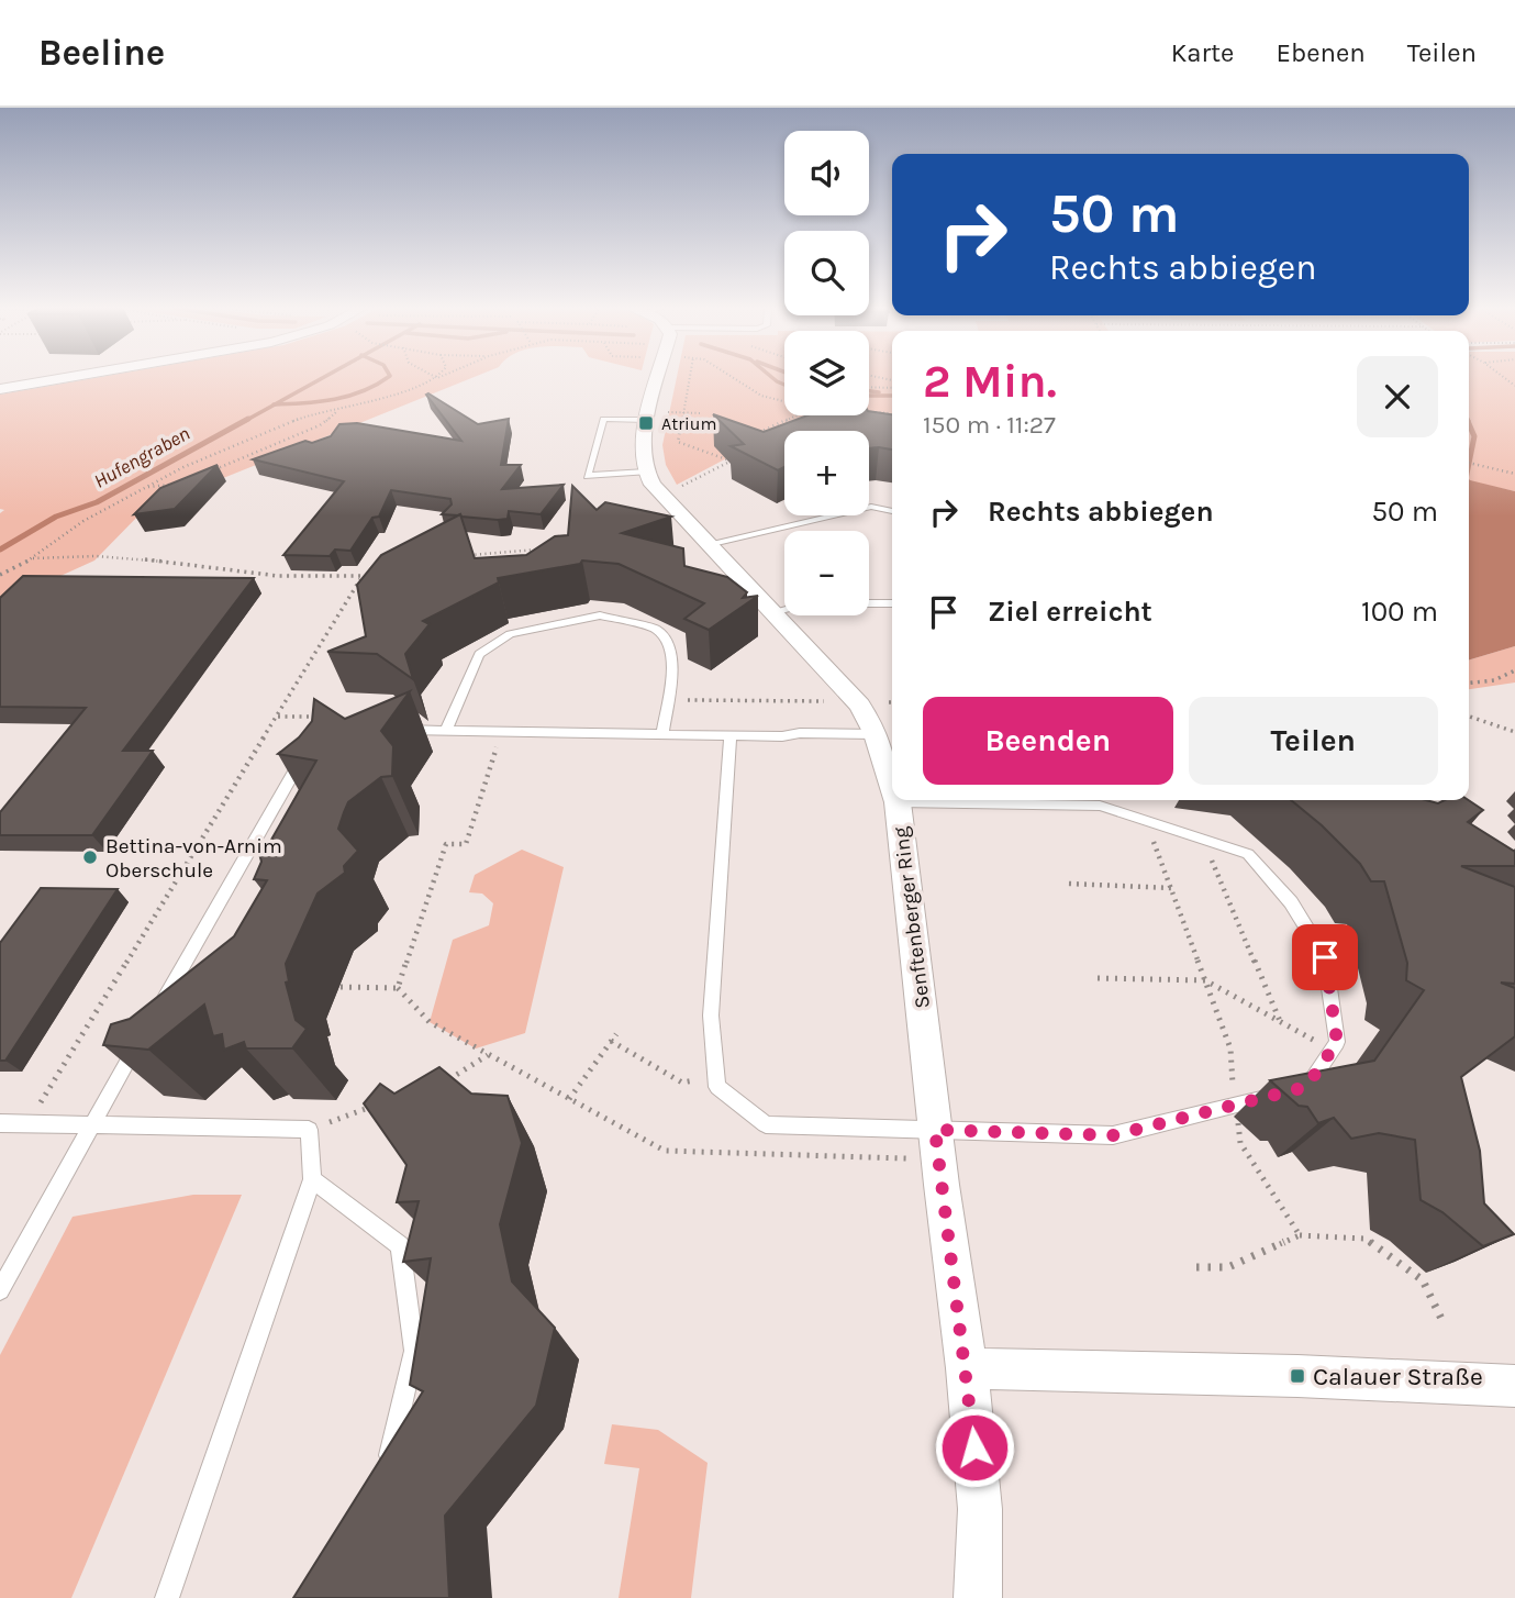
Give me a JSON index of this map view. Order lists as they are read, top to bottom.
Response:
{
  "streets": {
    "street": ["Senftenberger Ring"]
  },
  "water": ["Hufengraben"],
  "places": {
    "transit": ["Atrium", "Calauer Straße"],
    "other": ["Bettina-von-Arnim Oberschule"]
  },
  "page": {
    "header": "Beeline",
    "nav": ["Karte", "Ebenen", "Teilen"],
    "map_buttons": ["+", "−"],
    "turn": ["50 m", "Rechts abbiegen"],
    "heading": ["2 Min.", "150 m · 11:27"],
    "list": [
      {
        "name": "Rechts abbiegen",
        "value": "50 m"
      },
      {
        "name": "Ziel erreicht",
        "value": "100 m"
      }
    ],
    "buttons": ["Beenden", "Teilen"]
  }
}
